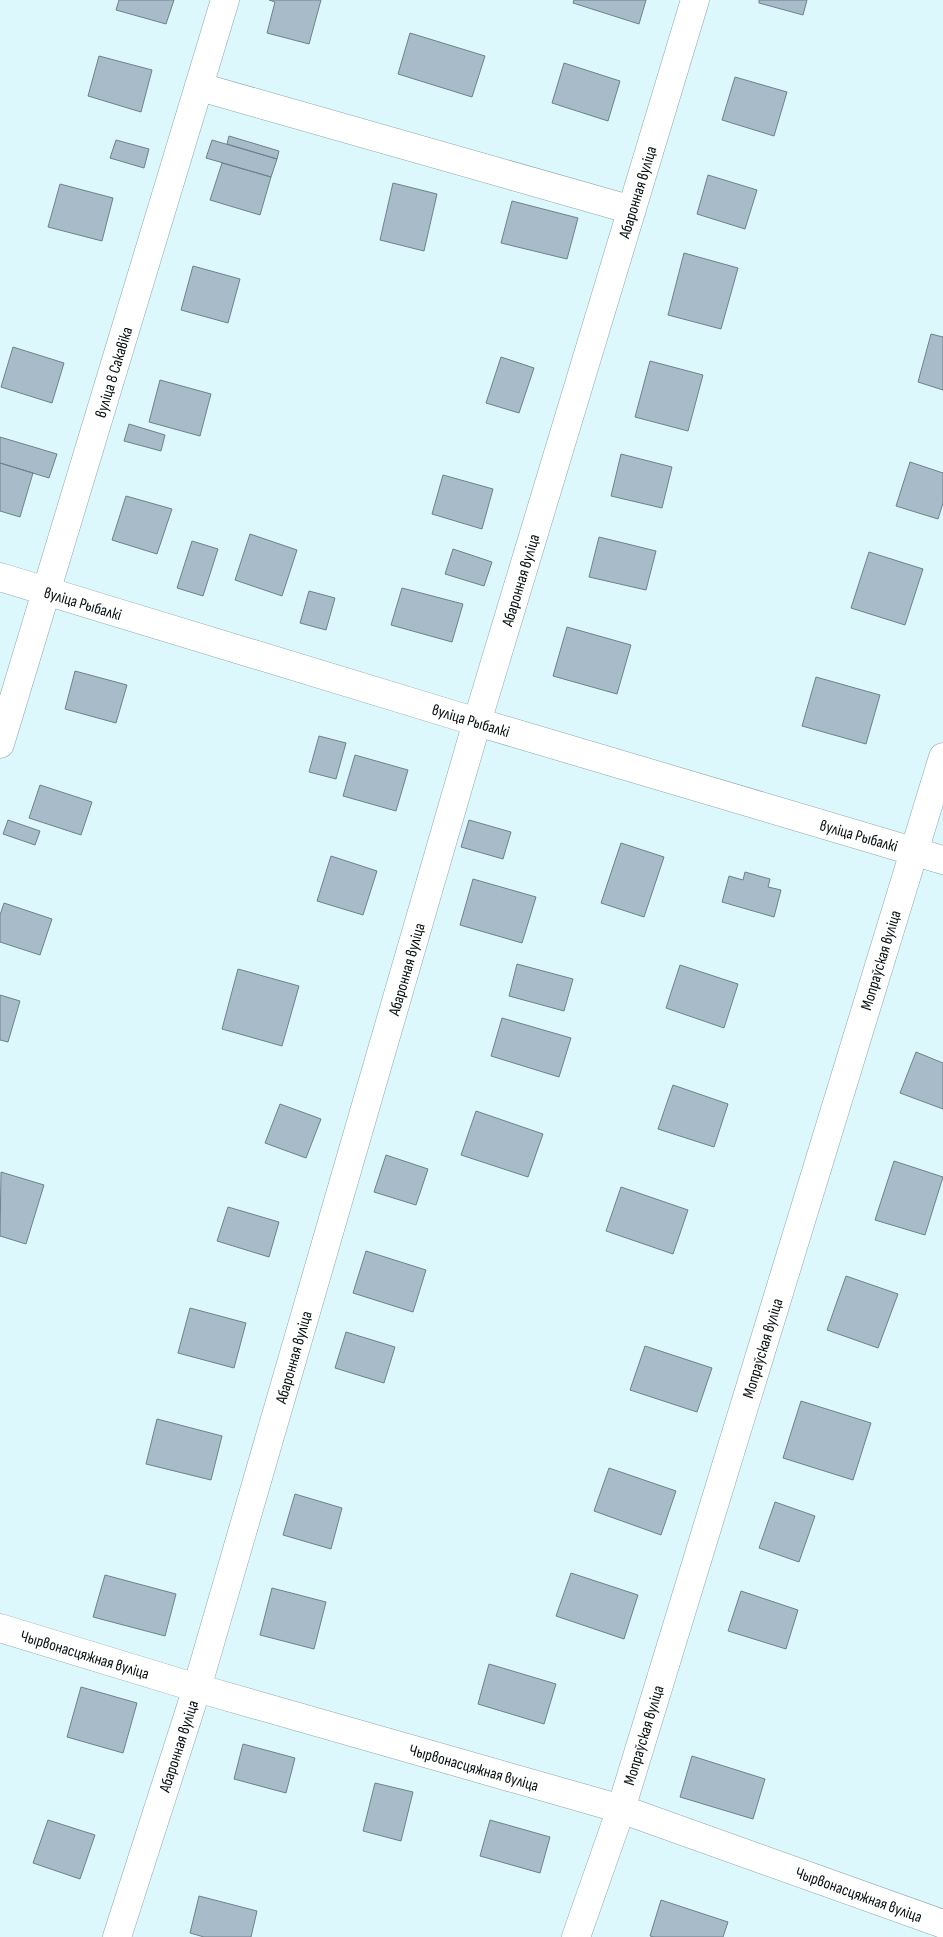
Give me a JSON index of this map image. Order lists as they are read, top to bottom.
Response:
{
  "streets": {
    "street": [
      "Абаронная вуліца",
      "вуліца 8 Сакавіка",
      "вуліца Рыбалкі",
      "Мопраўская вуліца",
      "Чырвонасцяжная вуліца"
    ]
  },
  "crossings": [
    ["Абаронная вуліца", "вуліца Рыбалкі"],
    ["Абаронная вуліца", "Чырвонасцяжная вуліца"],
    ["вуліца 8 Сакавіка", "вуліца Рыбалкі"],
    ["вуліца Рыбалкі", "Мопраўская вуліца"],
    ["Мопраўская вуліца", "Чырвонасцяжная вуліца"]
  ]
}
